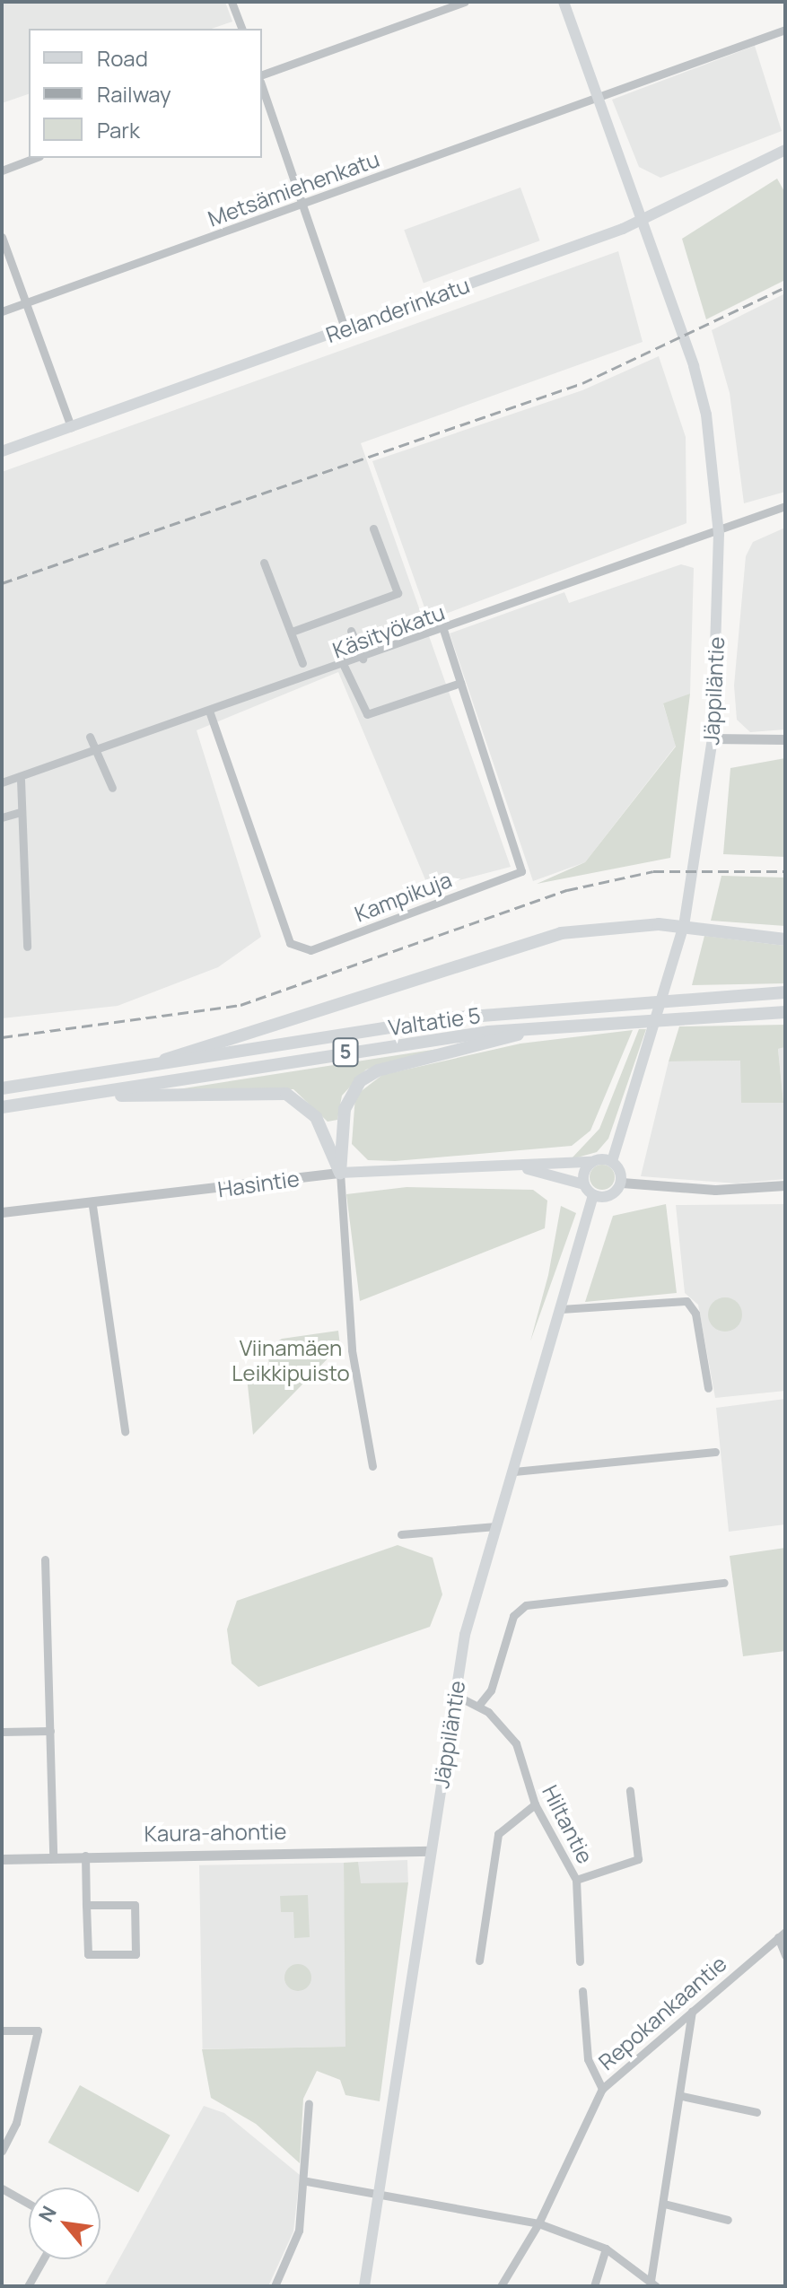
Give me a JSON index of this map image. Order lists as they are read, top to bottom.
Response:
{
  "streets": {
    "highway": ["Valtatie 5", "5"],
    "main road": ["Relanderinkatu", "Jäppiläntie", "Hasintie"],
    "street": [
      "Metsämiehenkatu",
      "Käsityökatu",
      "Kampikuja",
      "Hiltantie",
      "Kaura-ahontie",
      "Repokankaantie"
    ]
  },
  "crossings": [
    ["Metsämiehenkatu", "Jäppiläntie"],
    ["Relanderinkatu", "Jäppiläntie"],
    ["Käsityökatu", "Jäppiläntie"],
    ["Käsityökatu", "Kampikuja"],
    ["Jäppiläntie", "Hasintie"],
    ["Jäppiläntie", "Hiltantie"],
    ["Jäppiläntie", "Kaura-ahontie"]
  ],
  "parks": ["Viinamäen Leikkipuisto"],
  "legend": ["Road", "Railway", "Park"],
  "north": "top left"
}
